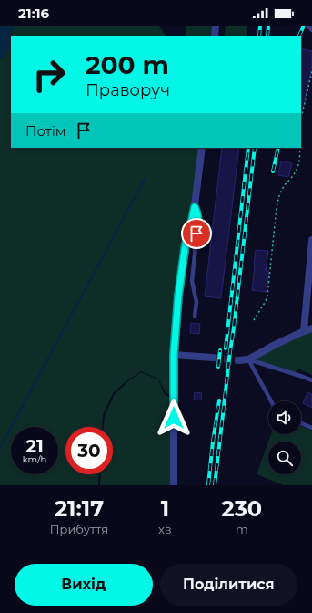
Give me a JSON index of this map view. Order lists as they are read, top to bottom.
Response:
{
  "page": {
    "status": "21:16",
    "turn": ["200 m", "Праворуч"],
    "then": "Потім",
    "speed": "21 km/h",
    "limit": "30",
    "eta": [
      "21:17",
      "Прибуття",
      "1",
      "хв",
      "230",
      "m"
    ],
    "buttons": ["Вихід", "Поділитися"]
  }
}
